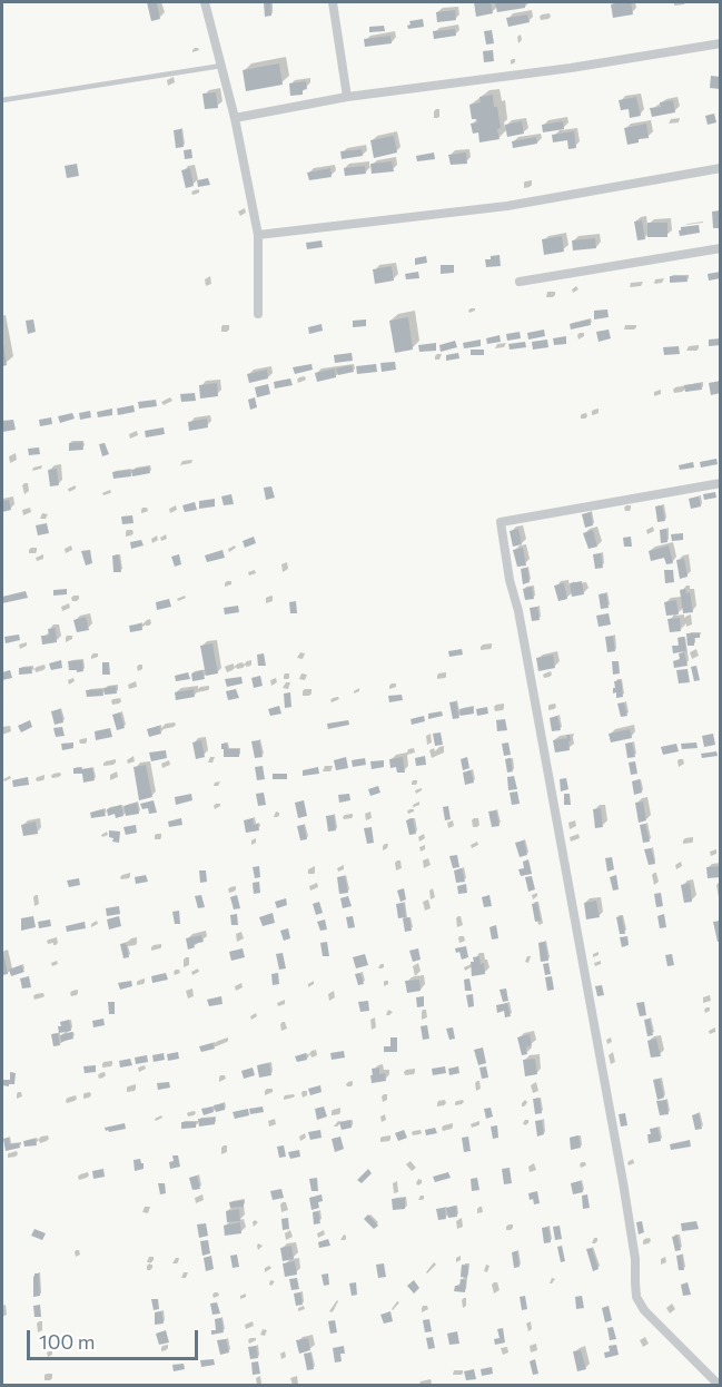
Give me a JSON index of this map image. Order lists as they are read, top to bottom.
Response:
{
  "scale_bar": "100 m"
}
